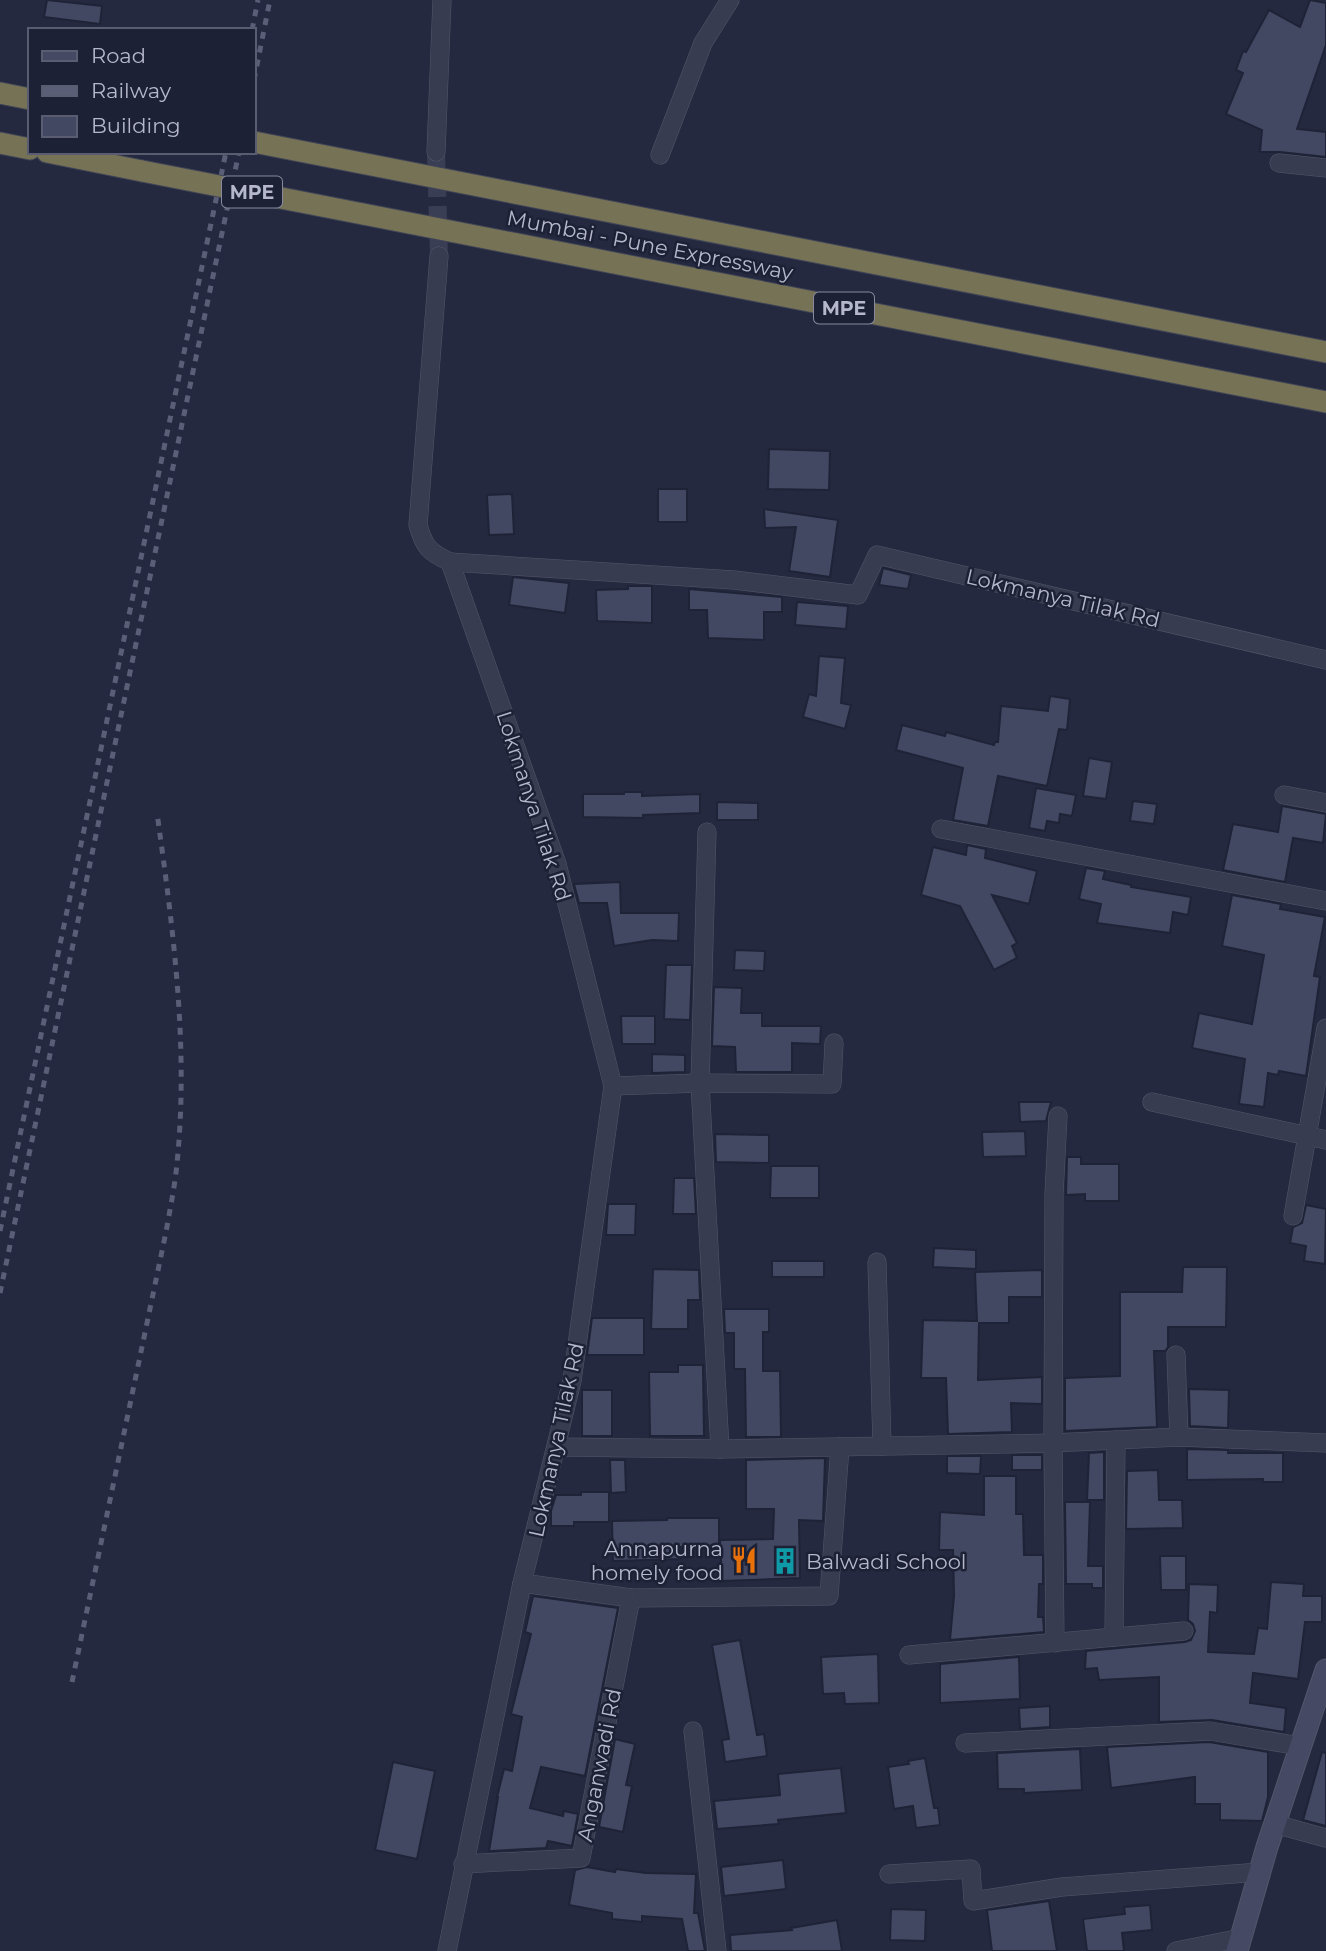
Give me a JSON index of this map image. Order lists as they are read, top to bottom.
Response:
{
  "streets": {
    "highway": ["MPE", "Mumbai - Pune Expressway"],
    "street": ["Lokmanya Tilak Rd", "Anganwadi Rd"]
  },
  "crossings": [
    ["Lokmanya Tilak Rd", "Anganwadi Rd"]
  ],
  "places": {
    "restaurant": ["Annapurna homely food"],
    "building": ["Balwadi School"]
  },
  "legend": ["Road", "Railway", "Building"]
}
